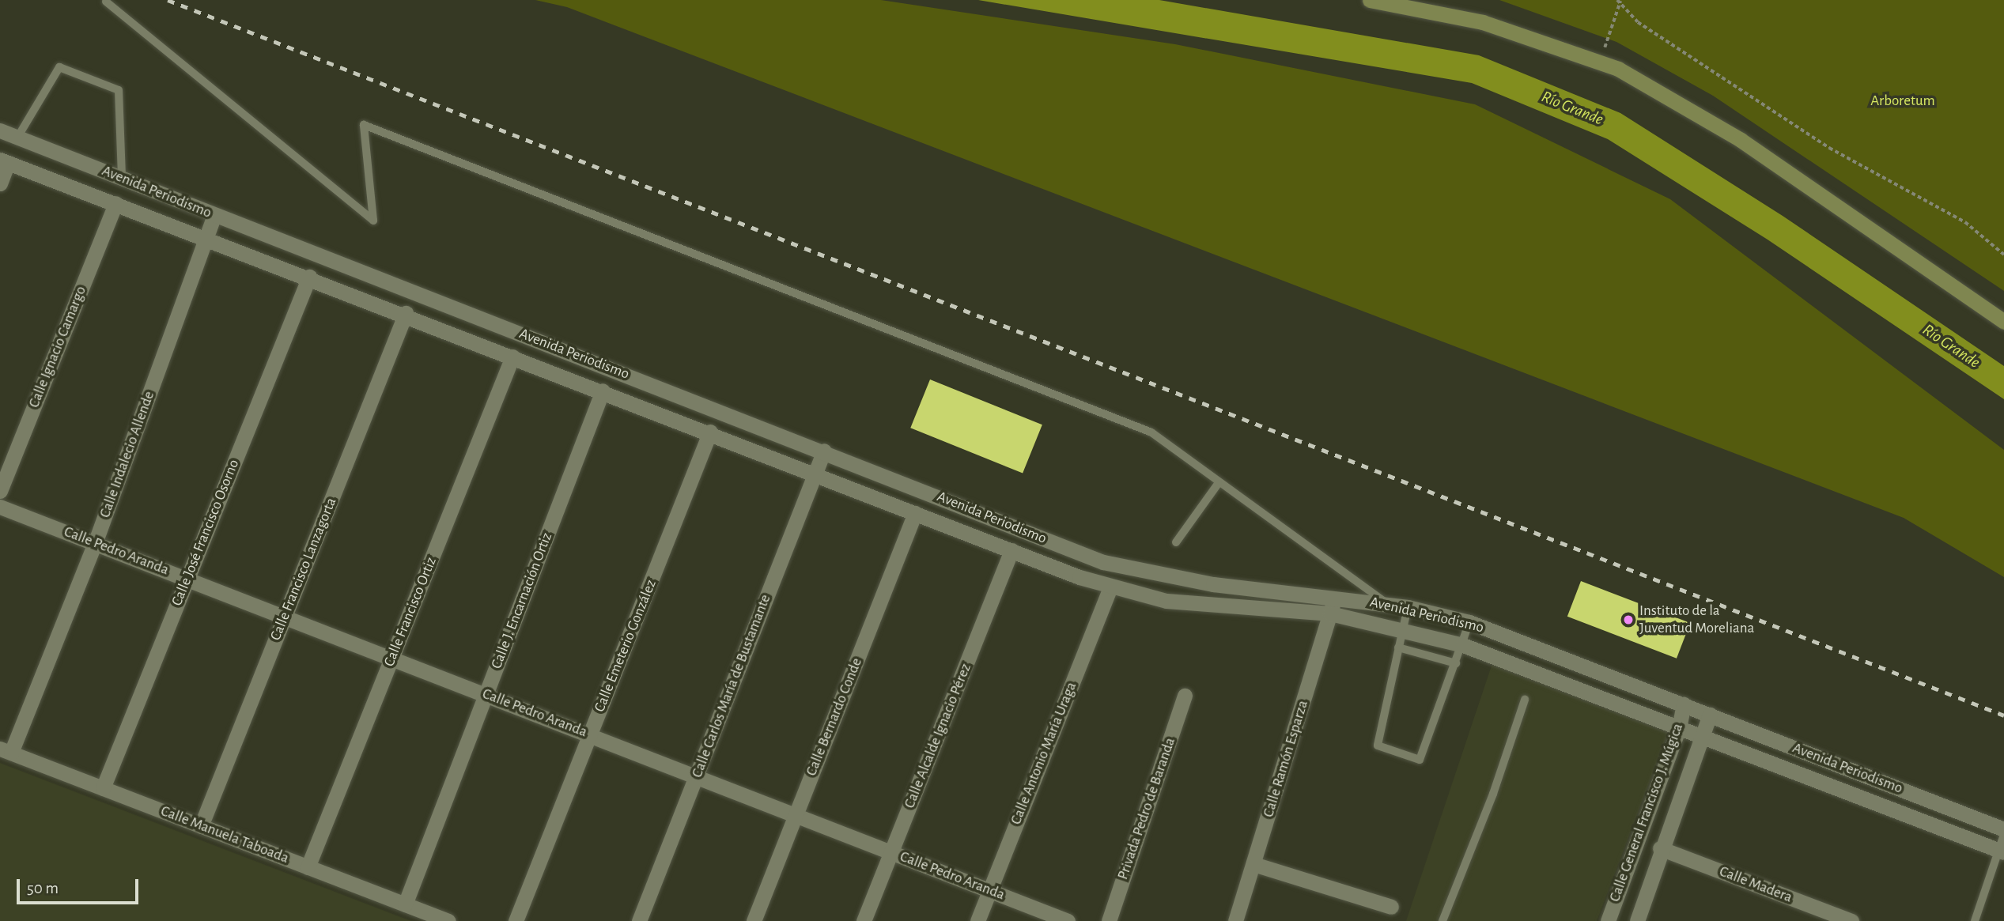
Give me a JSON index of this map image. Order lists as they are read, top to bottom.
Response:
{
  "streets": {
    "street": [
      "Avenida Periodismo",
      "Calle Ignacio Camargo",
      "Calle Indalecio Allende",
      "Calle José Francisco Osorno",
      "Calle Pedro Aranda",
      "Calle Francisco Lanzagorta",
      "Calle J. Encarnación Ortiz",
      "Calle Francisco Ortiz",
      "Calle Emeterio González",
      "Calle Carlos María de Bustamante",
      "Calle Bernardo Conde",
      "Calle Alcalde Ignacio Pérez",
      "Calle Antonio María Uraga",
      "Calle Ramón Esparza",
      "Privada Pedro de Baranda",
      "Calle General Francisco J. Múgica",
      "Calle Manuela Taboada",
      "Calle Madera"
    ]
  },
  "crossings": [
    ["Avenida Periodismo", "Calle Ignacio Camargo"],
    ["Avenida Periodismo", "Calle Indalecio Allende"],
    ["Avenida Periodismo", "Calle José Francisco Osorno"],
    ["Avenida Periodismo", "Calle Francisco Lanzagorta"],
    ["Avenida Periodismo", "Calle J. Encarnación Ortiz"],
    ["Avenida Periodismo", "Calle Francisco Ortiz"],
    ["Avenida Periodismo", "Calle Emeterio González"],
    ["Avenida Periodismo", "Calle Carlos María de Bustamante"],
    ["Avenida Periodismo", "Calle Bernardo Conde"],
    ["Avenida Periodismo", "Calle Alcalde Ignacio Pérez"],
    ["Avenida Periodismo", "Calle Antonio María Uraga"],
    ["Avenida Periodismo", "Calle Ramón Esparza"],
    ["Avenida Periodismo", "Calle General Francisco J. Múgica"],
    ["Calle Indalecio Allende", "Calle Pedro Aranda"],
    ["Calle Indalecio Allende", "Calle Manuela Taboada"],
    ["Calle José Francisco Osorno", "Calle Pedro Aranda"],
    ["Calle José Francisco Osorno", "Calle Manuela Taboada"],
    ["Calle Pedro Aranda", "Calle Francisco Lanzagorta"],
    ["Calle Pedro Aranda", "Calle J. Encarnación Ortiz"],
    ["Calle Pedro Aranda", "Calle Francisco Ortiz"],
    ["Calle Pedro Aranda", "Calle Emeterio González"],
    ["Calle Pedro Aranda", "Calle Carlos María de Bustamante"],
    ["Calle Pedro Aranda", "Calle Bernardo Conde"],
    ["Calle Pedro Aranda", "Calle Alcalde Ignacio Pérez"],
    ["Calle Pedro Aranda", "Calle Antonio María Uraga"],
    ["Calle Francisco Lanzagorta", "Calle Manuela Taboada"],
    ["Calle J. Encarnación Ortiz", "Calle Manuela Taboada"],
    ["Calle Francisco Ortiz", "Calle Manuela Taboada"],
    ["Calle General Francisco J. Múgica", "Calle Madera"]
  ],
  "water": ["Río Grande"],
  "parks": ["Arboretum"],
  "places": ["Instituto de la Juventud Moreliana"],
  "scale_bar": "50 m"
}
